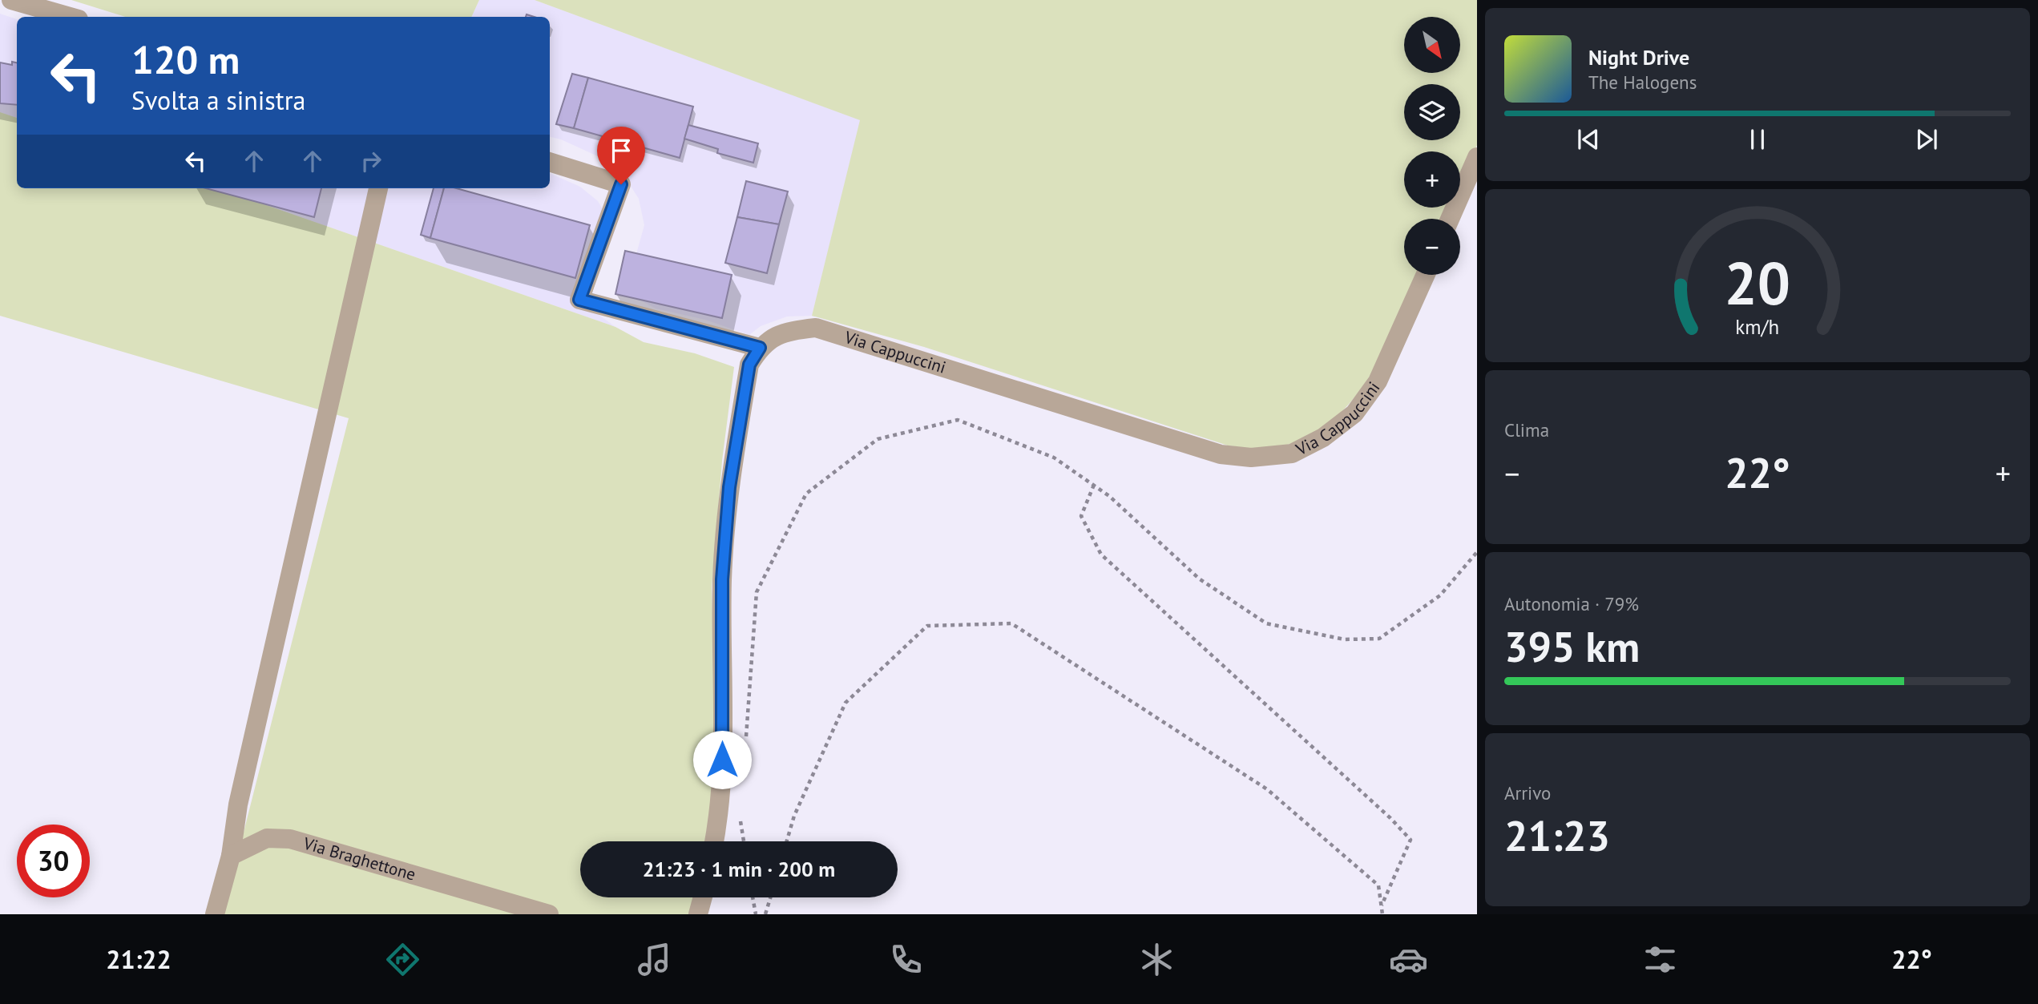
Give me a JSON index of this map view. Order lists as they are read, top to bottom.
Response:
{
  "streets": {
    "street": ["Via Cappuccini", "Via Braghettone"]
  },
  "north": "bottom right",
  "page": {
    "map_buttons": ["+", "−"],
    "turn": ["120 m", "Svolta a sinistra"],
    "song": ["Night Drive", "The Halogens"],
    "tile": [
      "Clima",
      ["Autonomia · 79%", "395 km"],
      ["Arrivo", "21:23"]
    ],
    "heat": ["−", "22°", "+"],
    "limit": "30",
    "trip": "21:23 · 1 min · 200 m",
    "tabs": ["21:22", "22°"],
    "gauge": ["20", "km/h"]
  }
}
